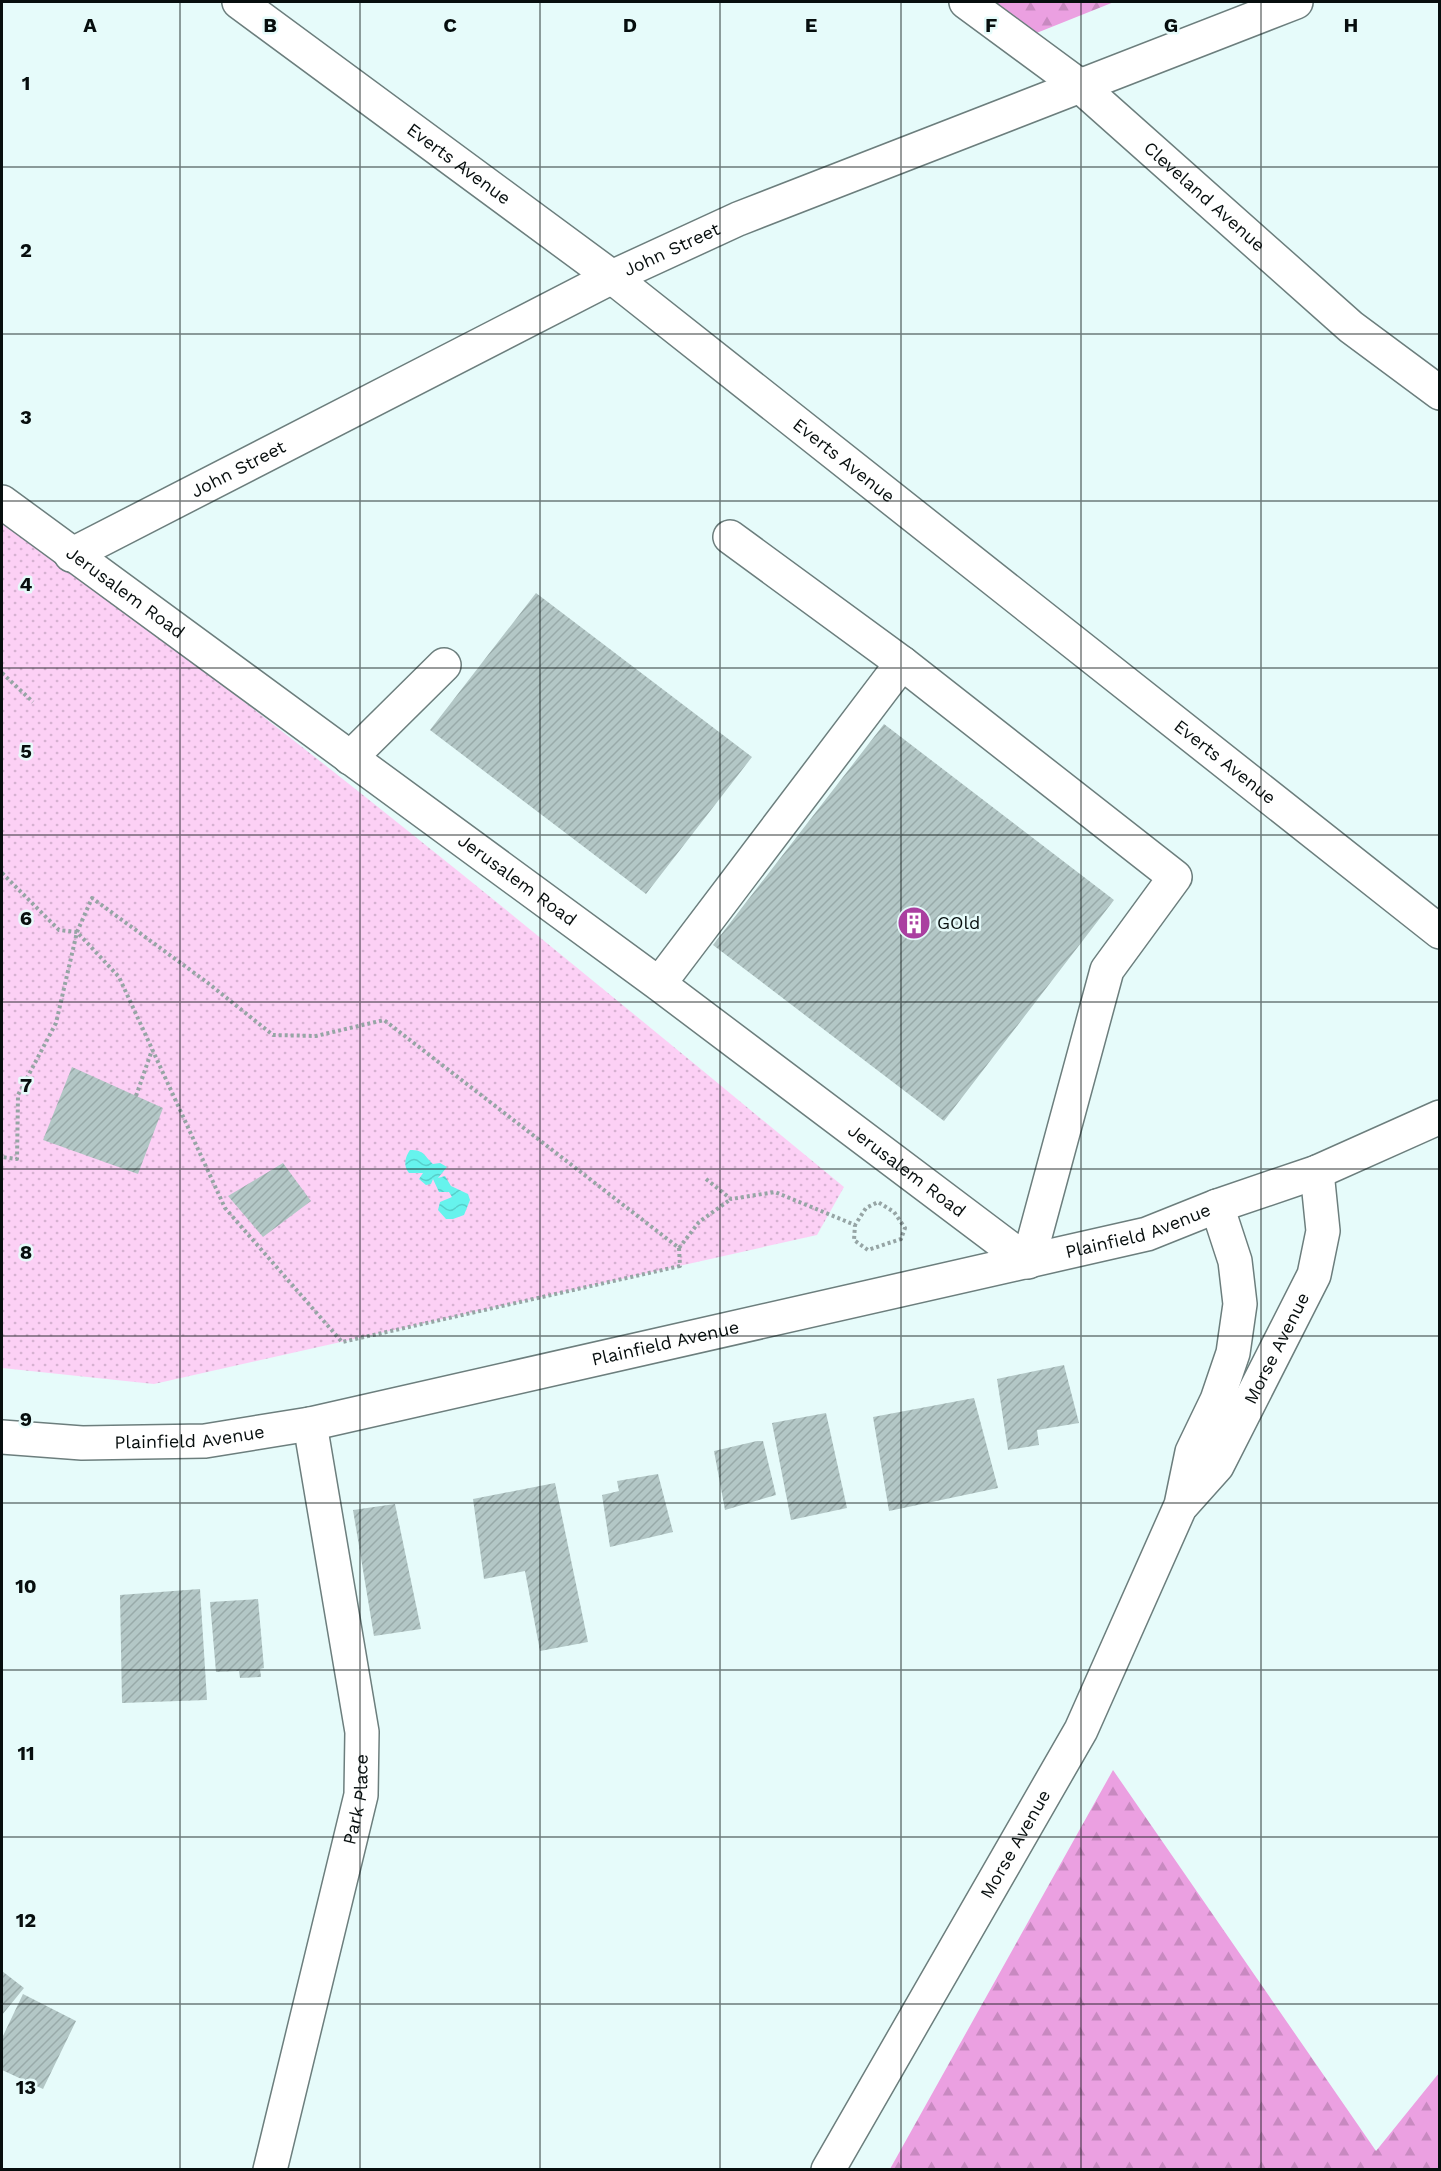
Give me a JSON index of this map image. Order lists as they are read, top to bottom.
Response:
{
  "streets": {
    "street": [
      "Everts Avenue",
      "Cleveland Avenue",
      "John Street",
      "Jerusalem Road",
      "Plainfield Avenue",
      "Morse Avenue",
      "Park Place"
    ]
  },
  "crossings": [
    ["Everts Avenue", "John Street"],
    ["Cleveland Avenue", "John Street"],
    ["John Street", "Jerusalem Road"],
    ["Jerusalem Road", "Plainfield Avenue"],
    ["Plainfield Avenue", "Morse Avenue"],
    ["Plainfield Avenue", "Park Place"]
  ],
  "places": {
    "building": ["GOld"]
  },
  "grid": {
    "columns": [
      "A",
      "B",
      "C",
      "D",
      "E",
      "F",
      "G",
      "H"
    ],
    "rows": [
      "1",
      "2",
      "3",
      "4",
      "5",
      "6",
      "7",
      "8",
      "9",
      "10",
      "11",
      "12",
      "13"
    ]
  }
}
